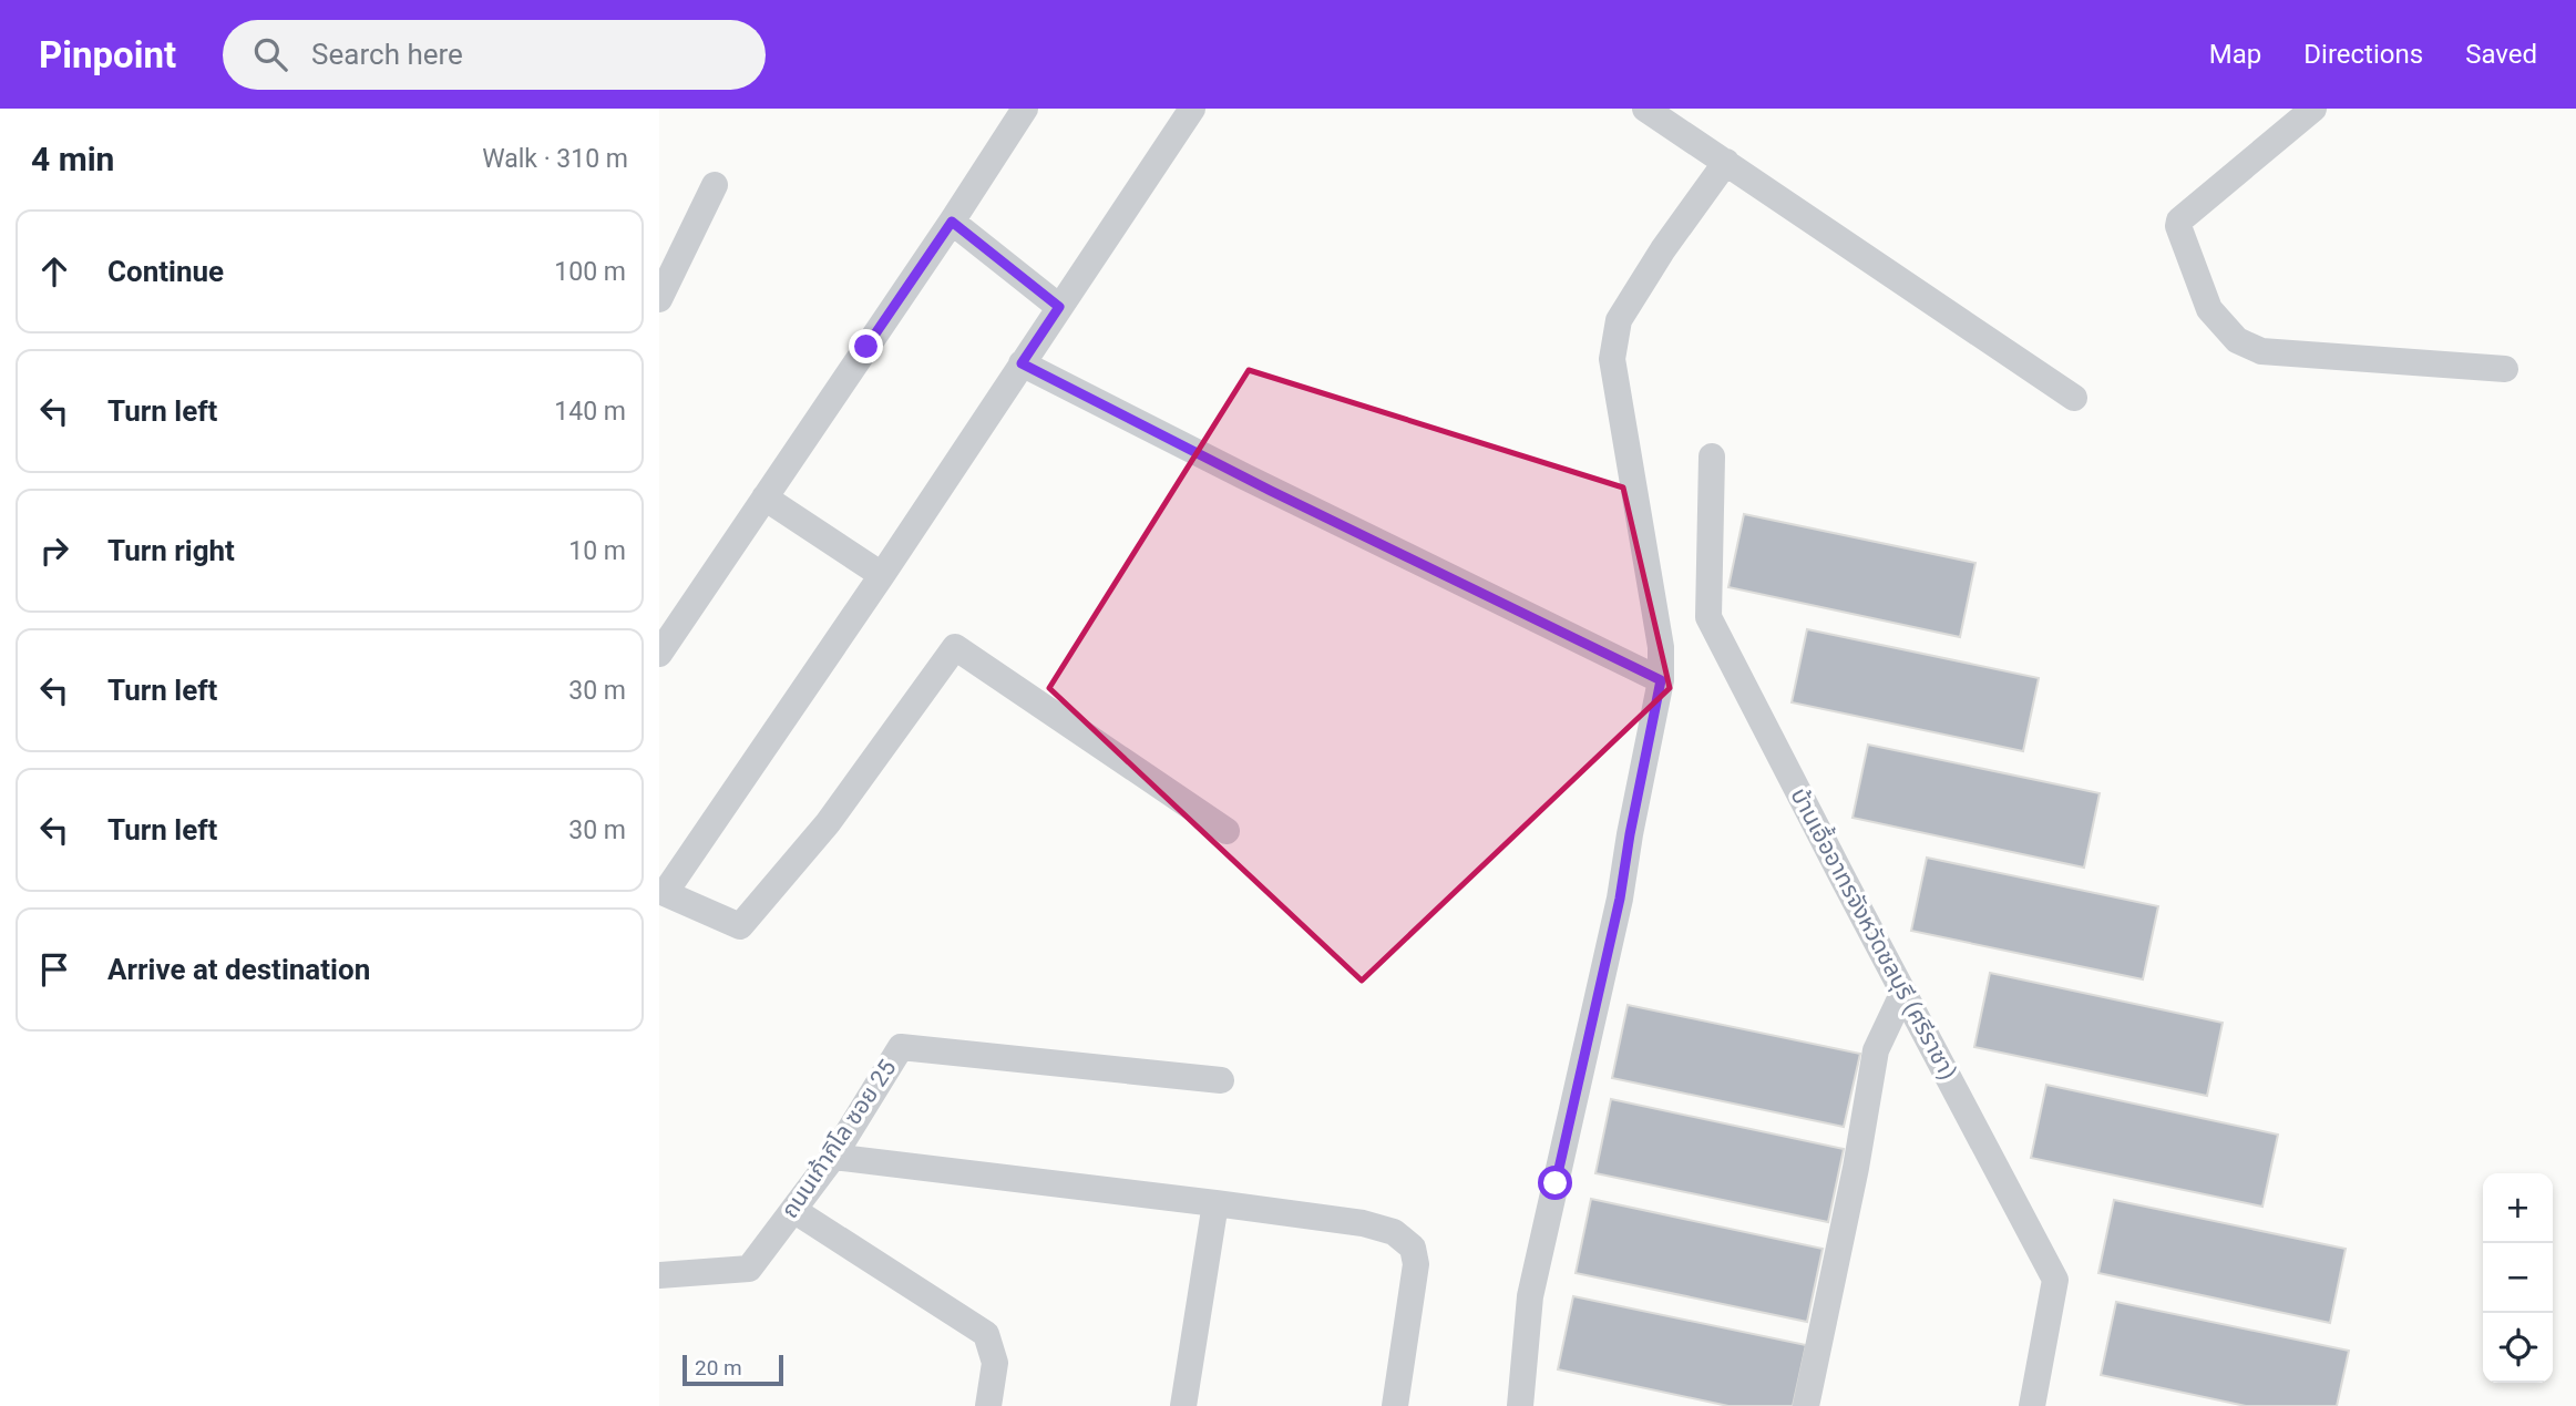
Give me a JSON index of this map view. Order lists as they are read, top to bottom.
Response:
{
  "streets": {
    "street": ["บ้านเอื้ออาทรจังหวัดชลบุรี (ศรีราชา)", "ถนนเก้ากิโล ซอย 25"]
  },
  "scale_bar": "20 m",
  "page": {
    "header": "Pinpoint",
    "search": "Search here",
    "nav": ["Map", "Directions", "Saved"],
    "heading": ["4 min", "Walk · 310 m"],
    "list": [
      ["Continue", "100 m"],
      ["Turn left", "140 m"],
      ["Turn right", "10 m"],
      ["Turn left", "30 m"],
      ["Turn left", "30 m"],
      "Arrive at destination"
    ],
    "map_buttons": ["+", "−"],
    "scale": "20 m"
  }
}
